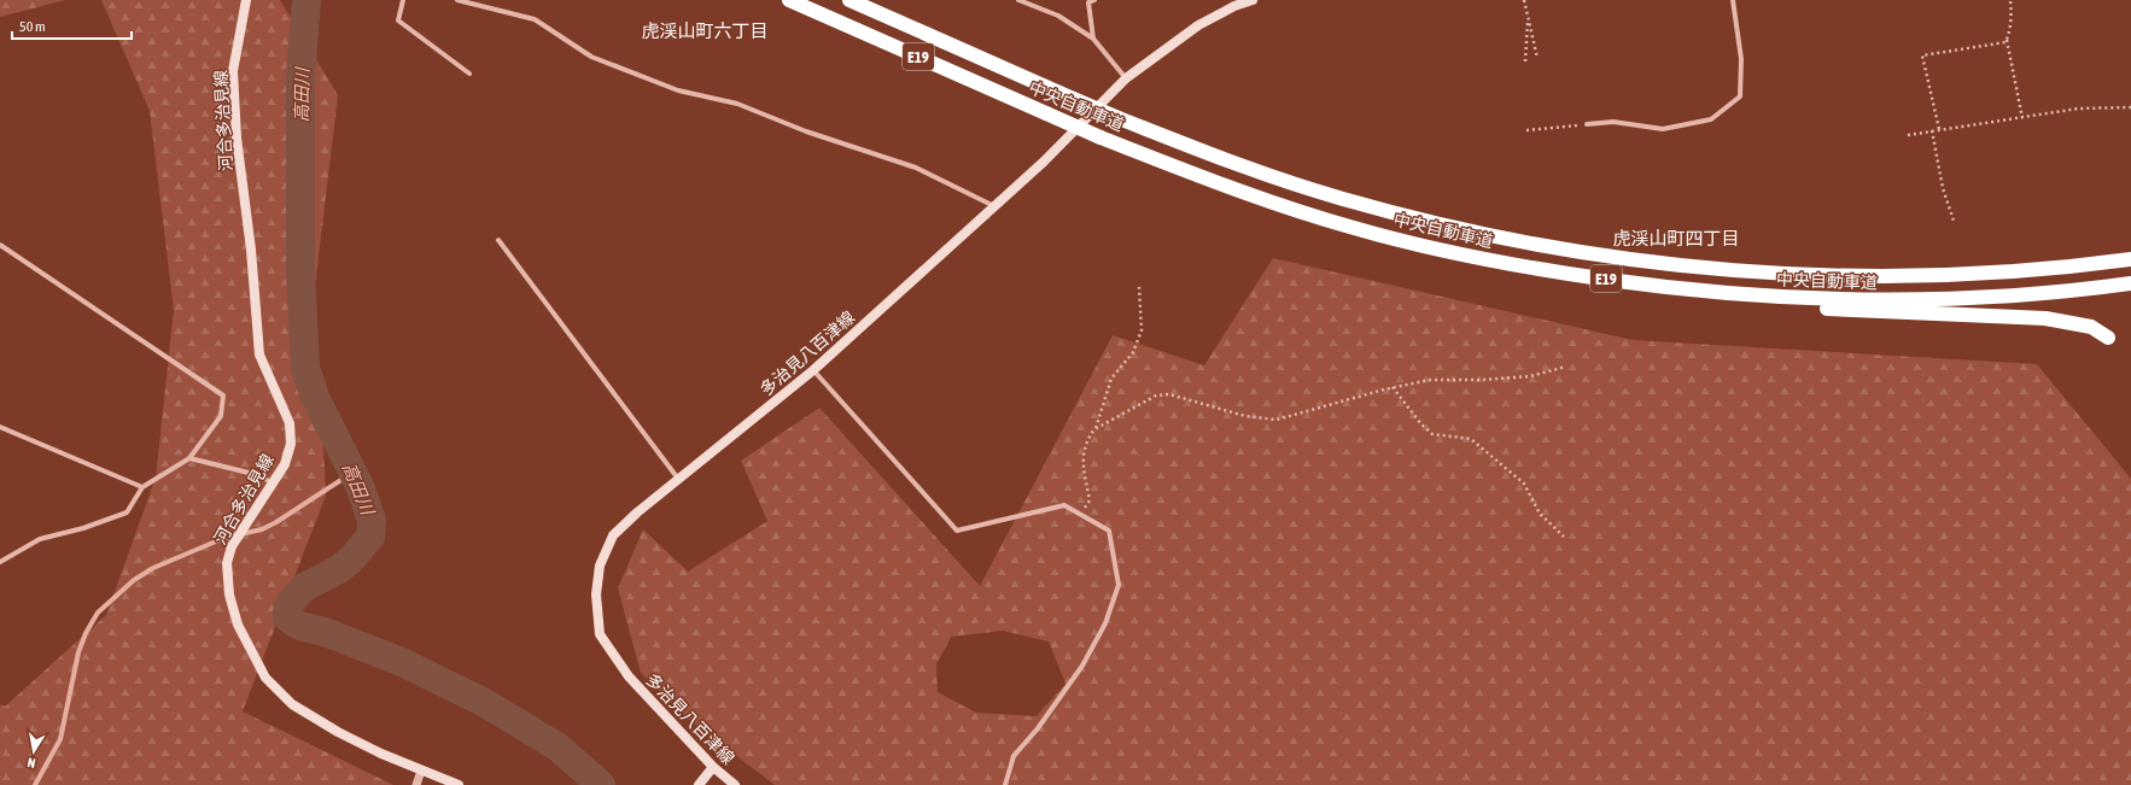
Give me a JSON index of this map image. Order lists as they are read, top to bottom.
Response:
{
  "streets": {
    "highway": ["E19", "中央自動車道"],
    "main road": ["河合多治見線", "多治見八百津線"]
  },
  "districts": ["虎渓山町六丁目", "虎渓山町四丁目"],
  "water": ["高田川"],
  "scale_bar": "50 m",
  "north": "bottom"
}
